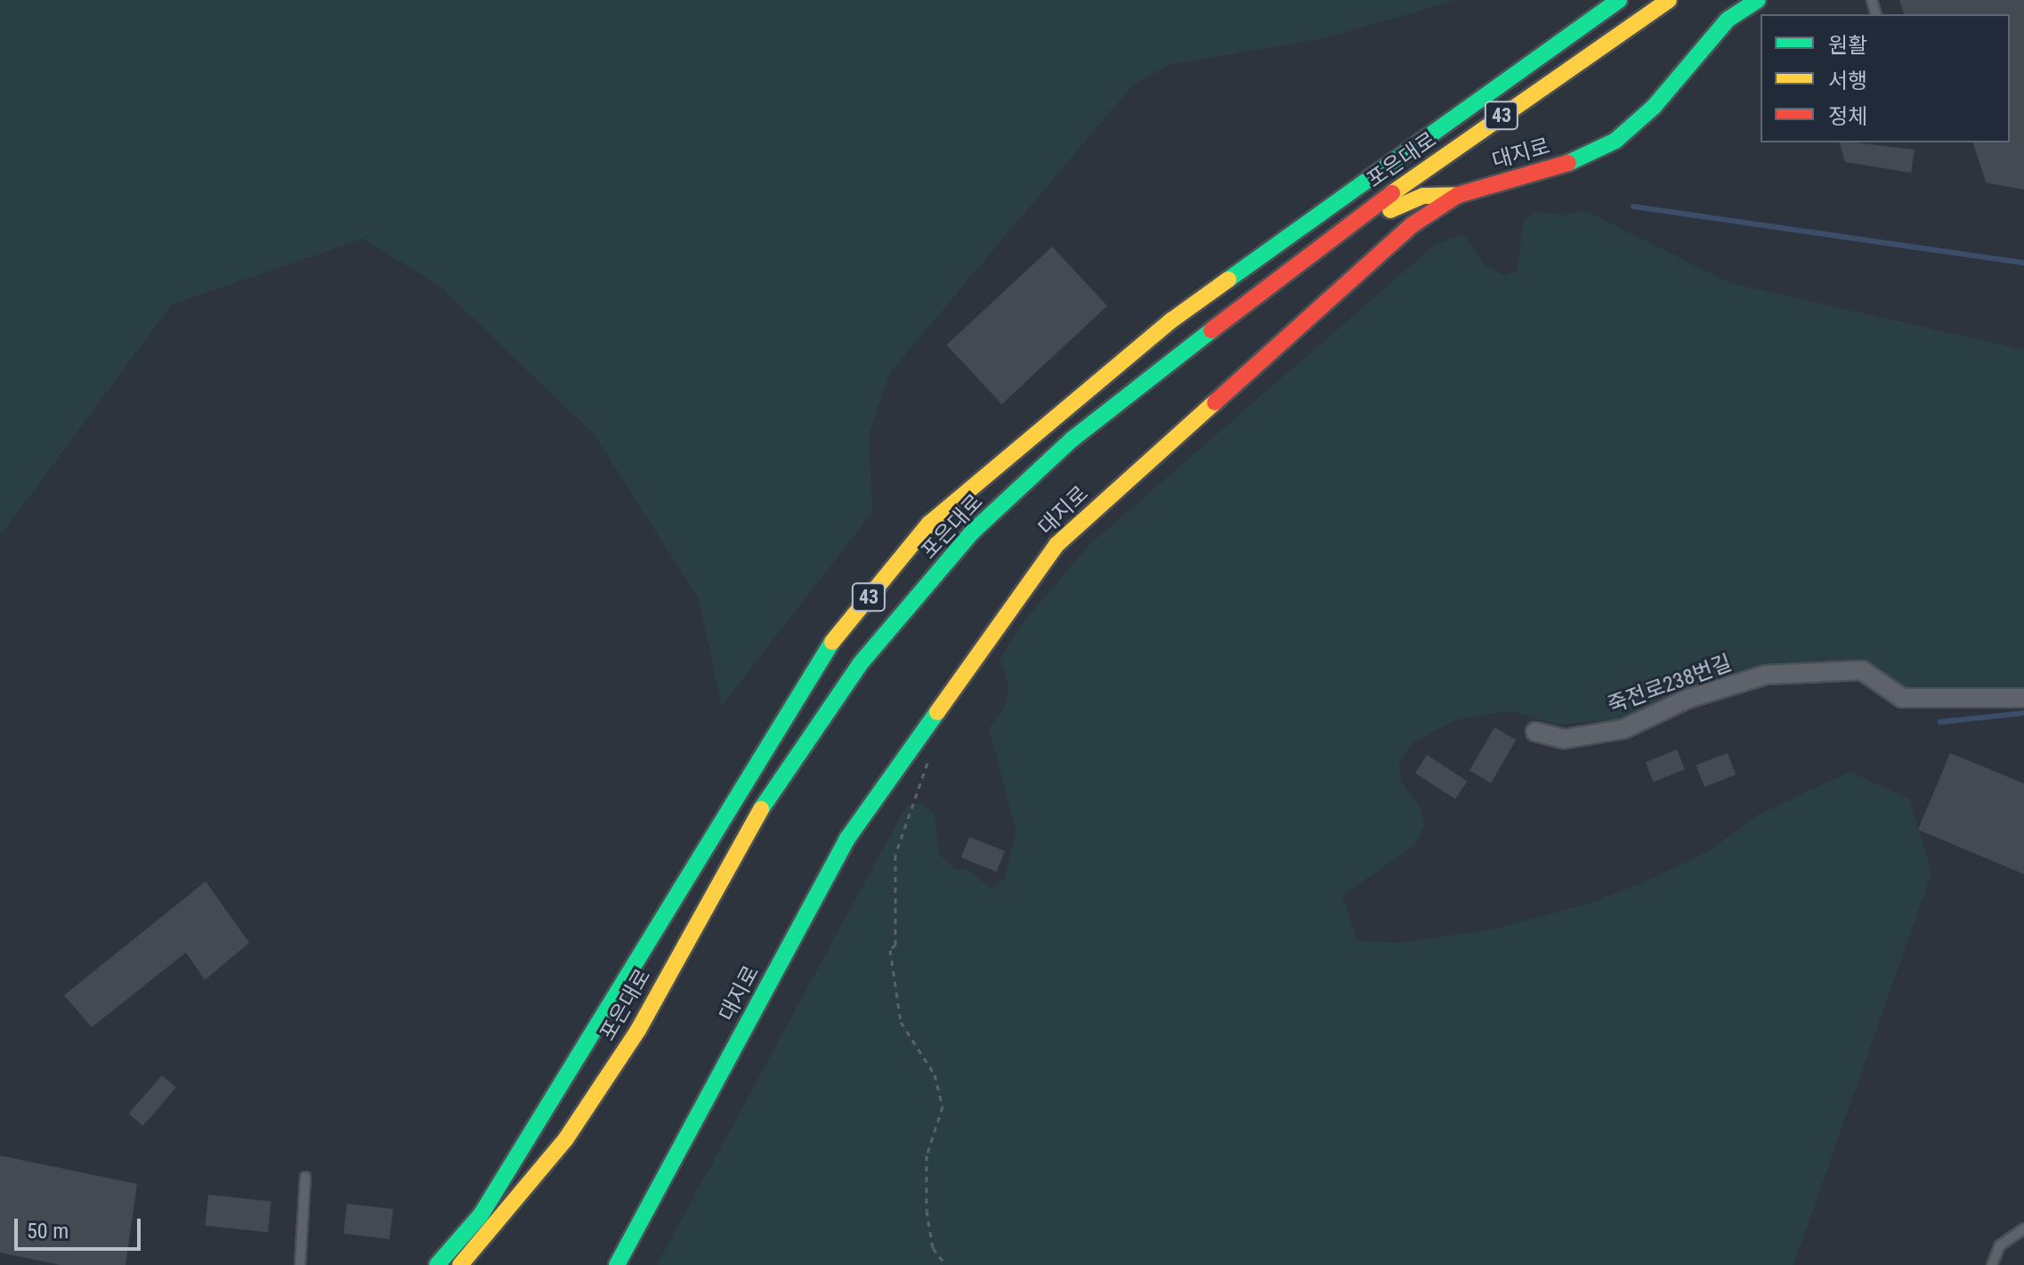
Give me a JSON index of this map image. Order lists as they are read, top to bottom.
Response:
{
  "streets": {
    "main road": ["43", "대지로", "포은대로"],
    "street": ["죽전로238번길"]
  },
  "legend": ["원활", "서행", "정체"],
  "scale_bar": "50 m"
}
